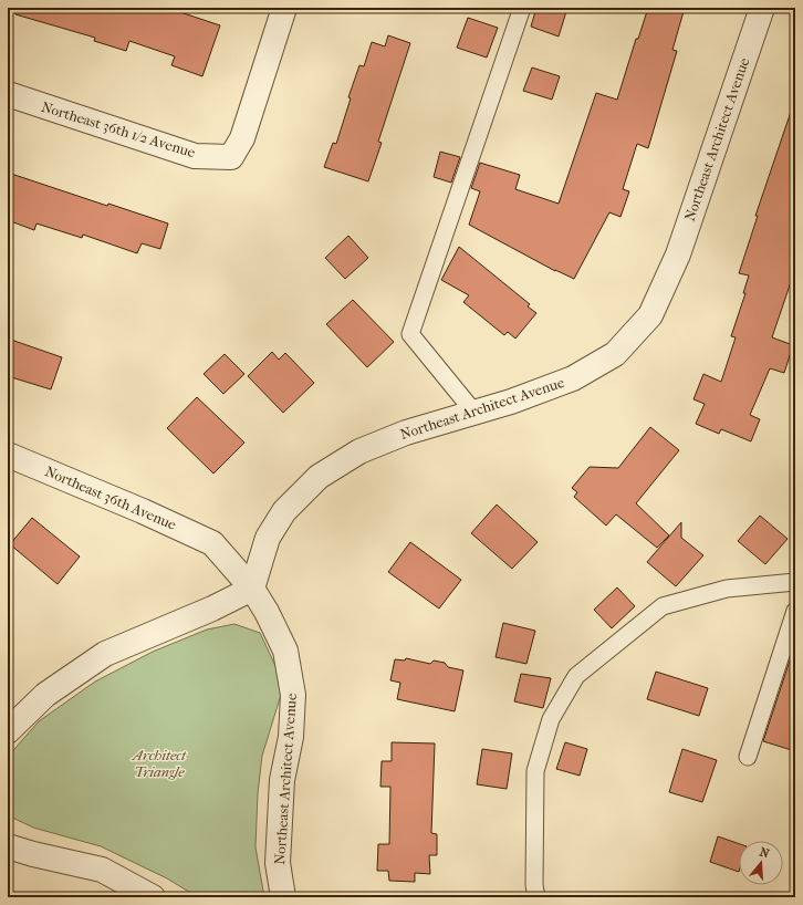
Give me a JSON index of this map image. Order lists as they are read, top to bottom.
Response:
{
  "streets": {
    "street": ["Northeast 36th 1/2 Avenue", "Northeast Architect Avenue", "Northeast 36th Avenue"]
  },
  "crossings": [
    ["Northeast Architect Avenue", "Northeast 36th Avenue"]
  ],
  "parks": ["Architect Triangle"],
  "north": "top"
}
